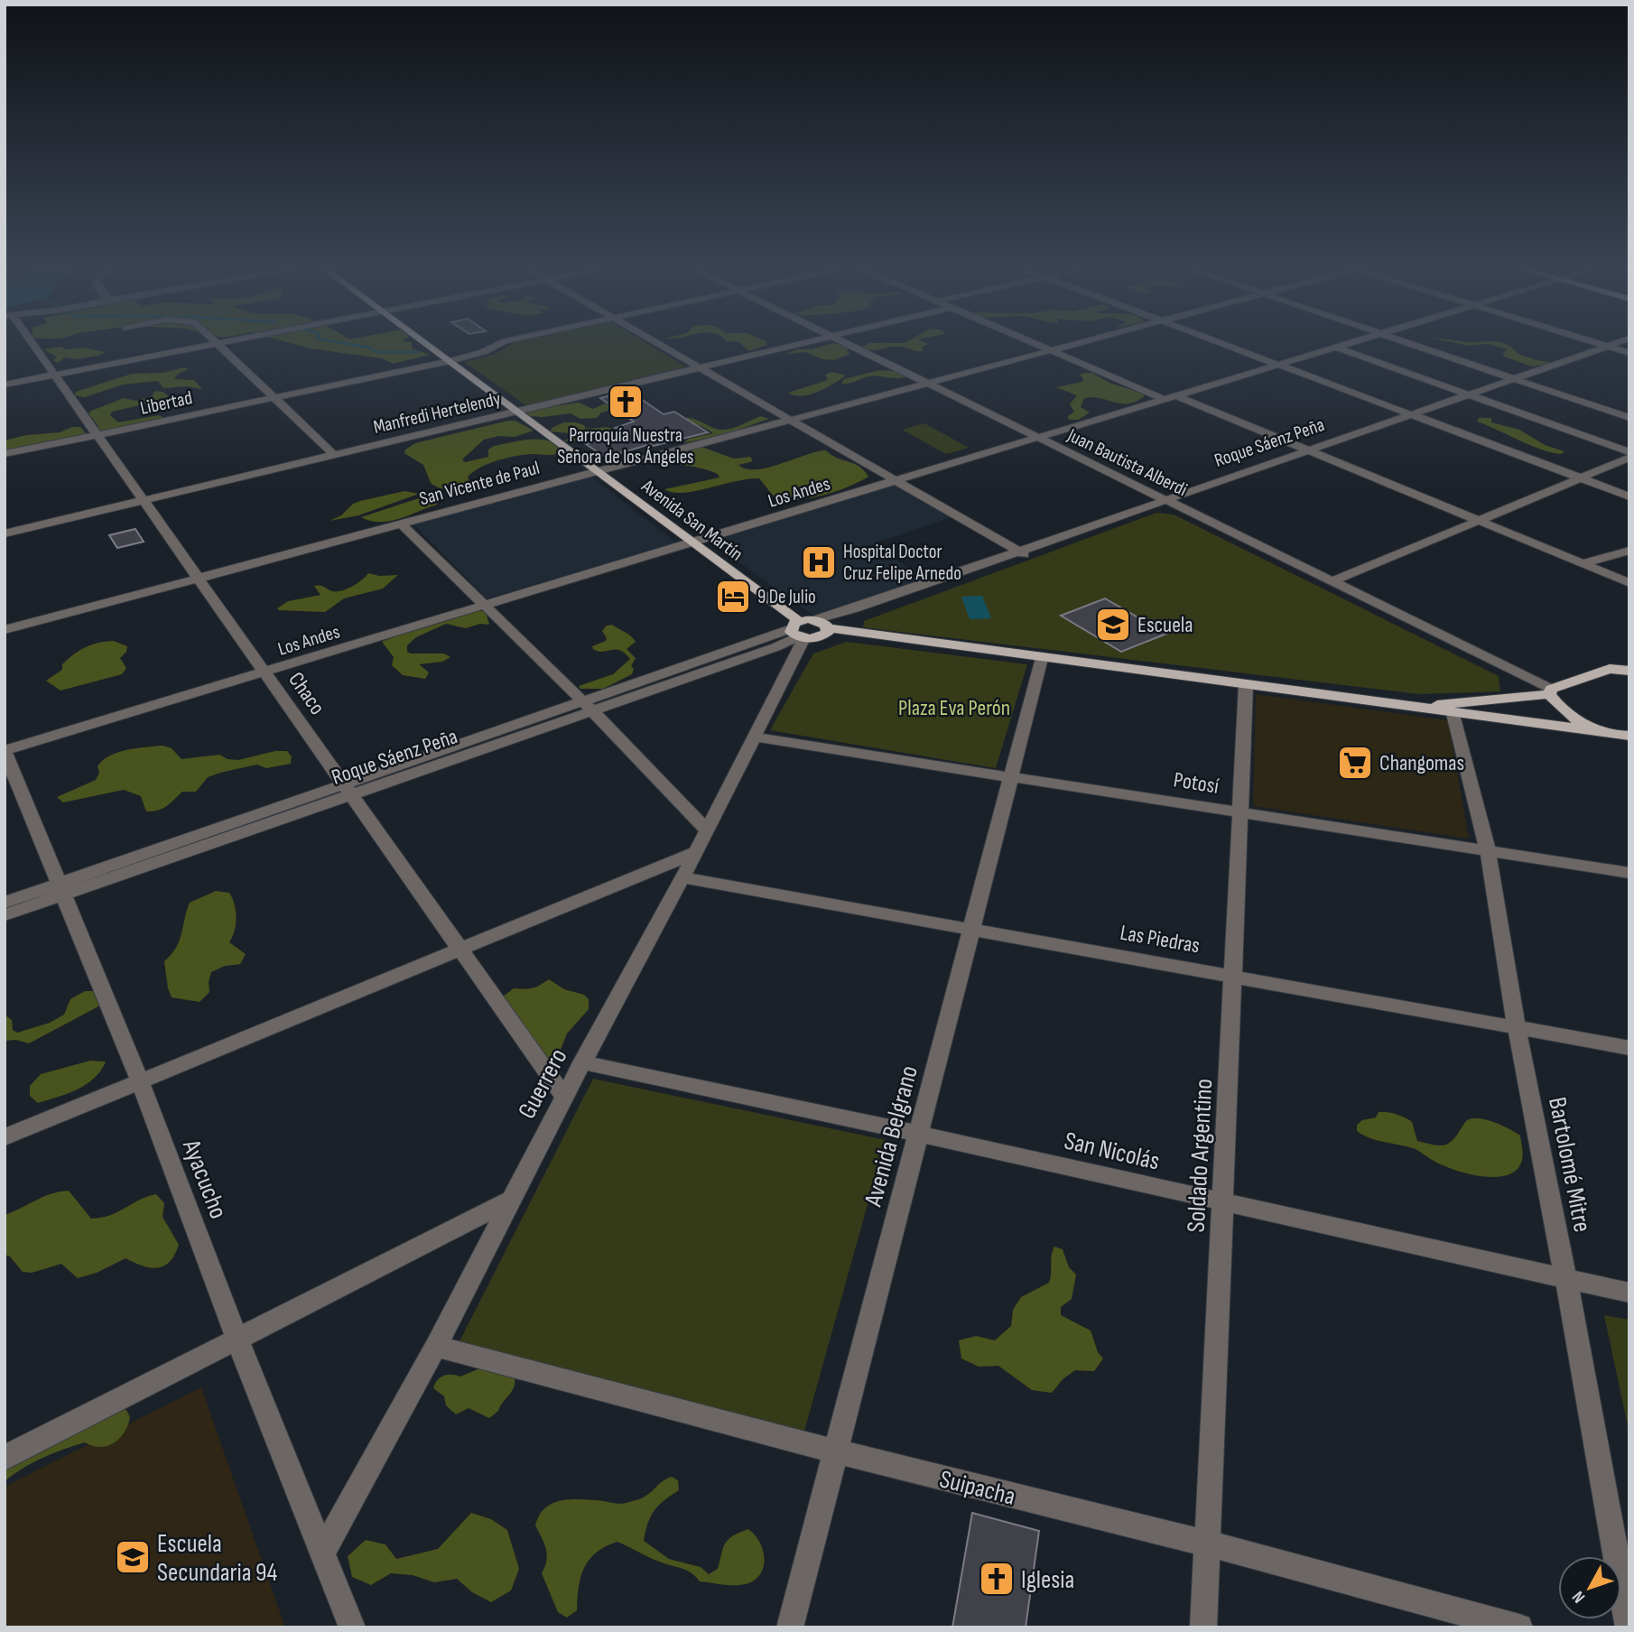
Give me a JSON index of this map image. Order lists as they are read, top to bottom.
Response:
{
  "streets": {
    "main road": ["Avenida San Martín"],
    "street": [
      "Libertad",
      "Manfredi Hertelendy",
      "Roque Sáenz Peña",
      "Juan Bautista Alberdi",
      "San Vicente de Paul",
      "Los Andes",
      "Chaco",
      "Potosí",
      "Las Piedras",
      "Guerrero",
      "Avenida Belgrano",
      "San Nicolás",
      "Soldado Argentino",
      "Bartolomé Mitre",
      "Ayacucho",
      "Suipacha"
    ]
  },
  "crossings": [
    ["Libertad", "Avenida San Martín"],
    ["Libertad", "Chaco"],
    ["Manfredi Hertelendy", "Avenida San Martín"],
    ["Manfredi Hertelendy", "Chaco"],
    ["Roque Sáenz Peña", "Juan Bautista Alberdi"],
    ["Roque Sáenz Peña", "Avenida San Martín"],
    ["Roque Sáenz Peña", "Chaco"],
    ["Roque Sáenz Peña", "Guerrero"],
    ["Roque Sáenz Peña", "Ayacucho"],
    ["Juan Bautista Alberdi", "San Vicente de Paul"],
    ["Juan Bautista Alberdi", "Los Andes"],
    ["San Vicente de Paul", "Avenida San Martín"],
    ["San Vicente de Paul", "Chaco"],
    ["Los Andes", "Avenida San Martín"],
    ["Los Andes", "Chaco"],
    ["Los Andes", "Ayacucho"],
    ["Avenida San Martín", "Guerrero"],
    ["Chaco", "Guerrero"],
    ["Potosí", "Guerrero"],
    ["Potosí", "Avenida Belgrano"],
    ["Potosí", "Soldado Argentino"],
    ["Potosí", "Bartolomé Mitre"],
    ["Las Piedras", "Guerrero"],
    ["Las Piedras", "Avenida Belgrano"],
    ["Las Piedras", "Soldado Argentino"],
    ["Las Piedras", "Bartolomé Mitre"],
    ["Guerrero", "San Nicolás"],
    ["Guerrero", "Ayacucho"],
    ["Guerrero", "Suipacha"],
    ["Avenida Belgrano", "San Nicolás"],
    ["Avenida Belgrano", "Suipacha"],
    ["San Nicolás", "Soldado Argentino"],
    ["San Nicolás", "Bartolomé Mitre"],
    ["Soldado Argentino", "Suipacha"]
  ],
  "parks": ["Plaza Eva Perón"],
  "places": {
    "church": ["Parroquía Nuestra Señora de los Ángeles", "Iglesia"],
    "hospital": ["Hospital Doctor Cruz Felipe Arnedo"],
    "hotel": ["9 De Julio"],
    "school or university": ["Escuela", "Escuela Secundaria 94"],
    "supermarket": ["Changomas"]
  },
  "north": "bottom left"
}
